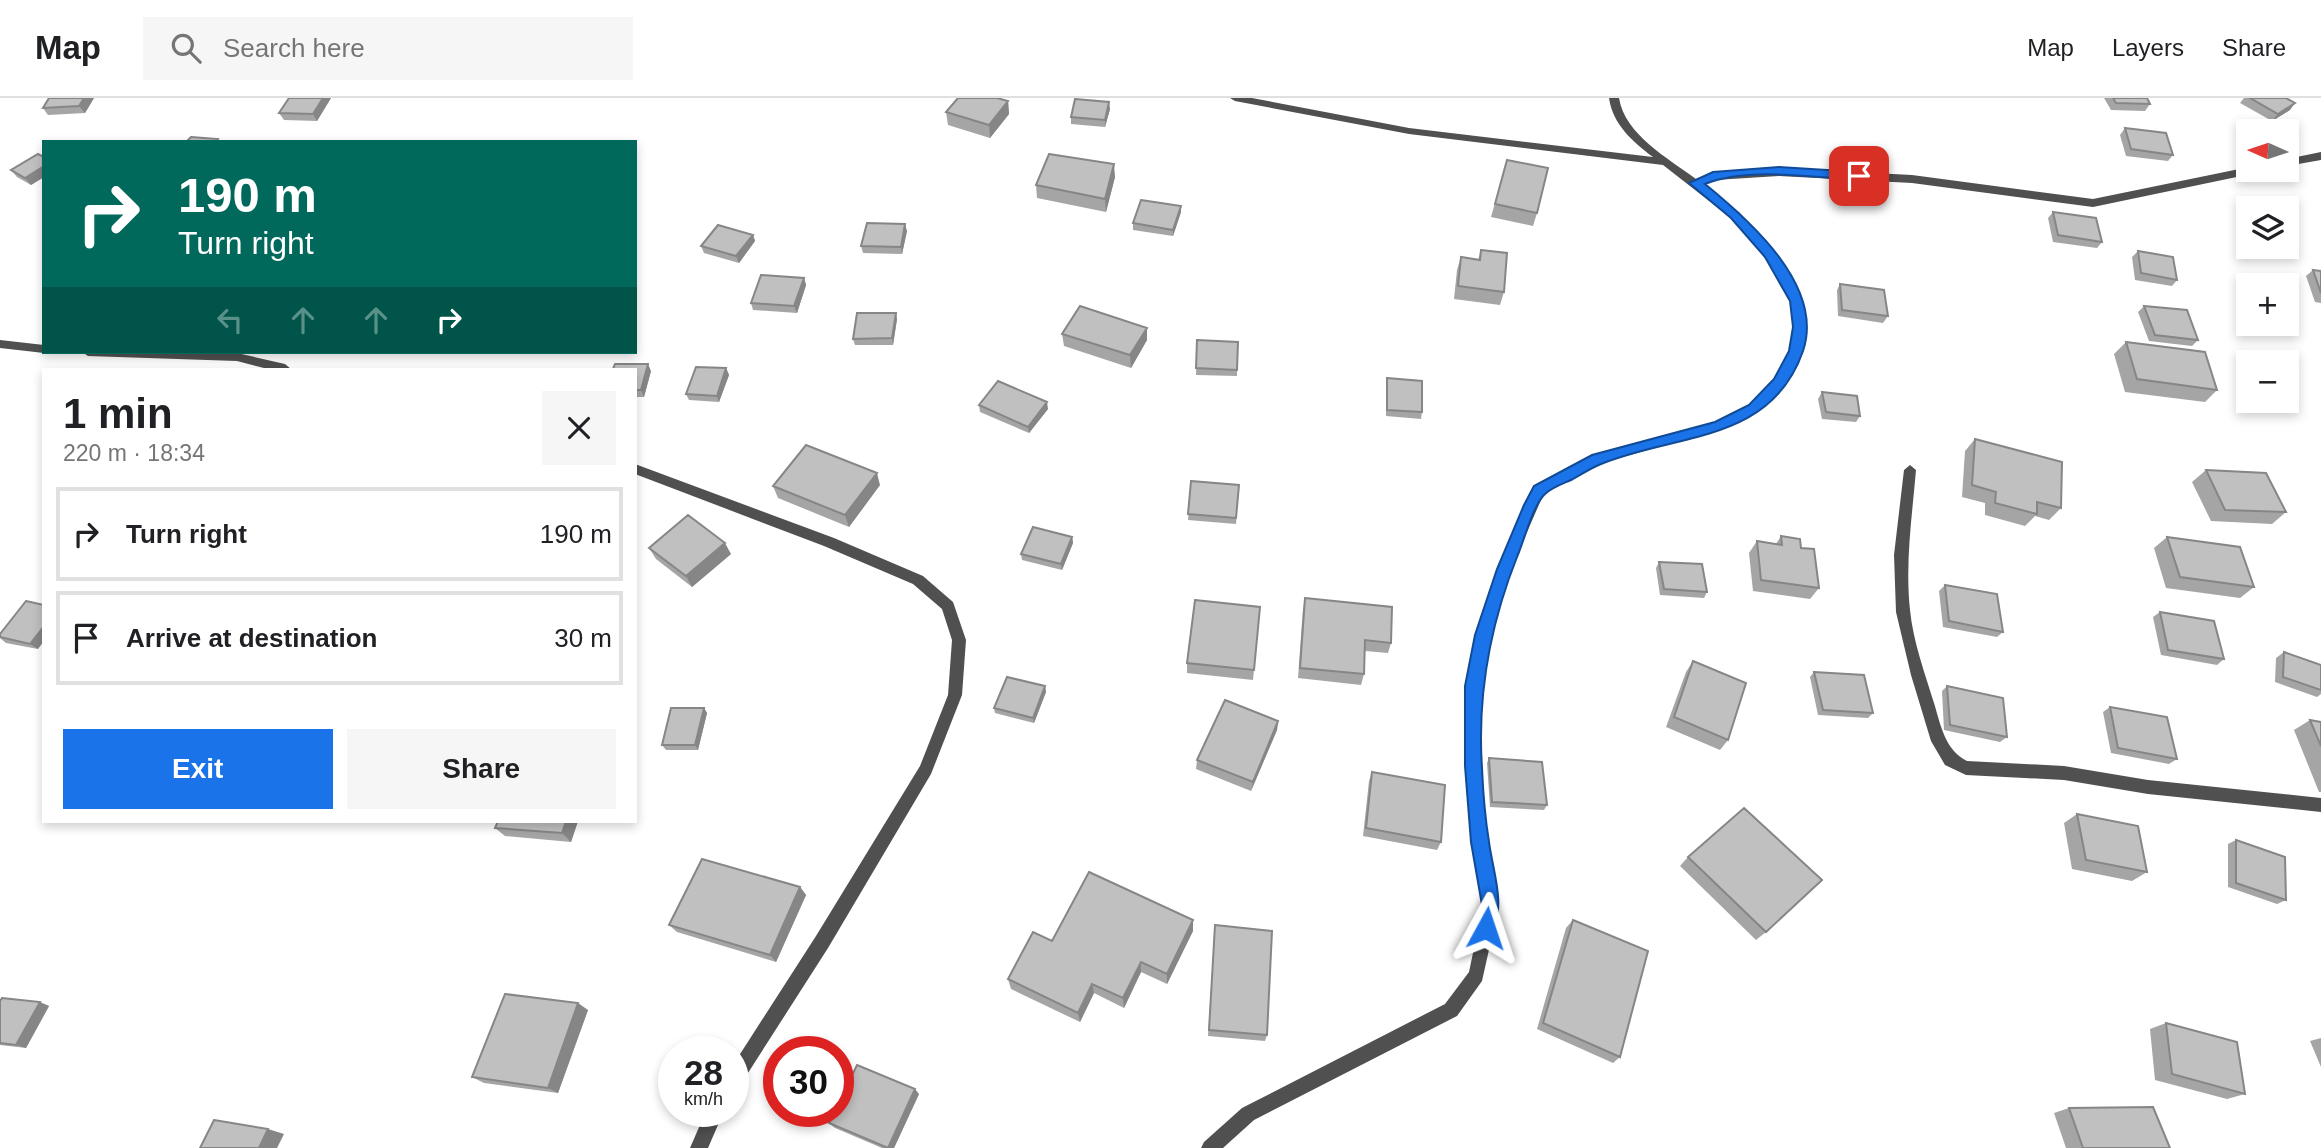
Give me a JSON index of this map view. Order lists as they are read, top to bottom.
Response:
{
  "north": "left",
  "page": {
    "header": "Map",
    "search": "Search here",
    "nav": ["Map", "Layers", "Share"],
    "map_buttons": ["+", "−"],
    "turn": ["190 m", "Turn right"],
    "heading": ["1 min", "220 m · 18:34"],
    "list": [
      {
        "name": "Turn right",
        "value": "190 m"
      },
      {
        "name": "Arrive at destination",
        "value": "30 m"
      }
    ],
    "buttons": ["Exit", "Share"],
    "speed": "28 km/h",
    "limit": "30"
  }
}
